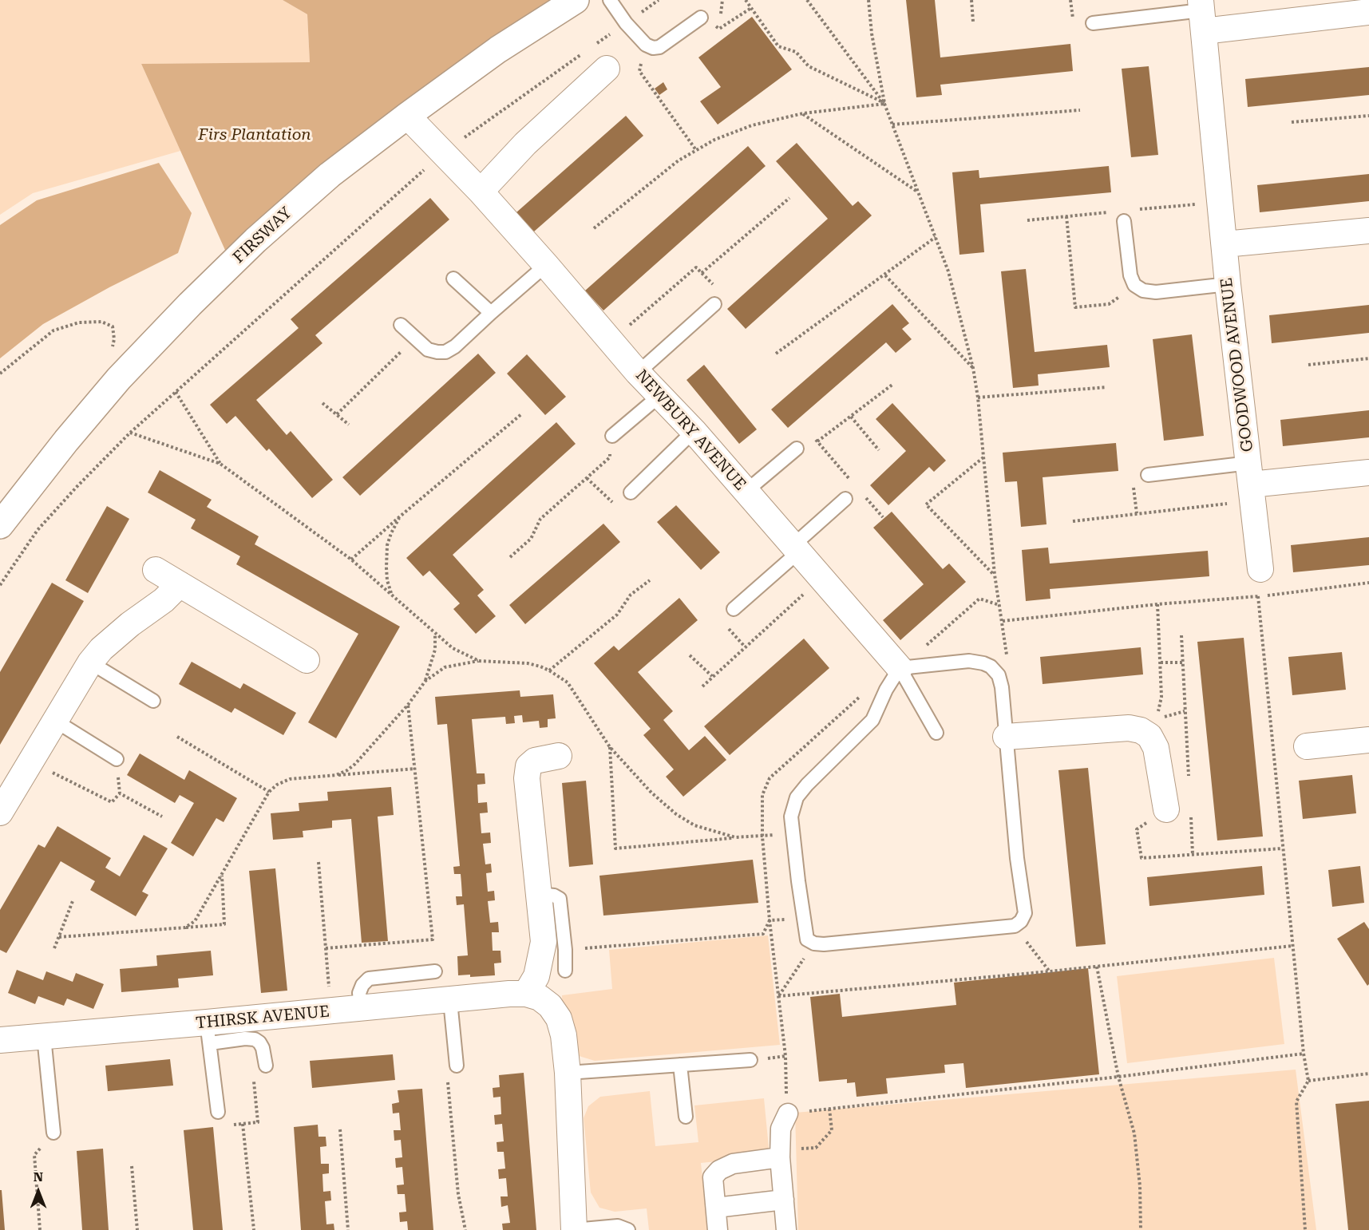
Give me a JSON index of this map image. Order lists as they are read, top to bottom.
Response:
{
  "streets": {
    "street": [
      "FIRSWAY",
      "GOODWOOD AVENUE",
      "NEWBURY AVENUE",
      "THIRSK AVENUE"
    ]
  },
  "crossings": [
    ["FIRSWAY", "NEWBURY AVENUE"]
  ],
  "parks": ["Firs Plantation"],
  "north": "top"
}
